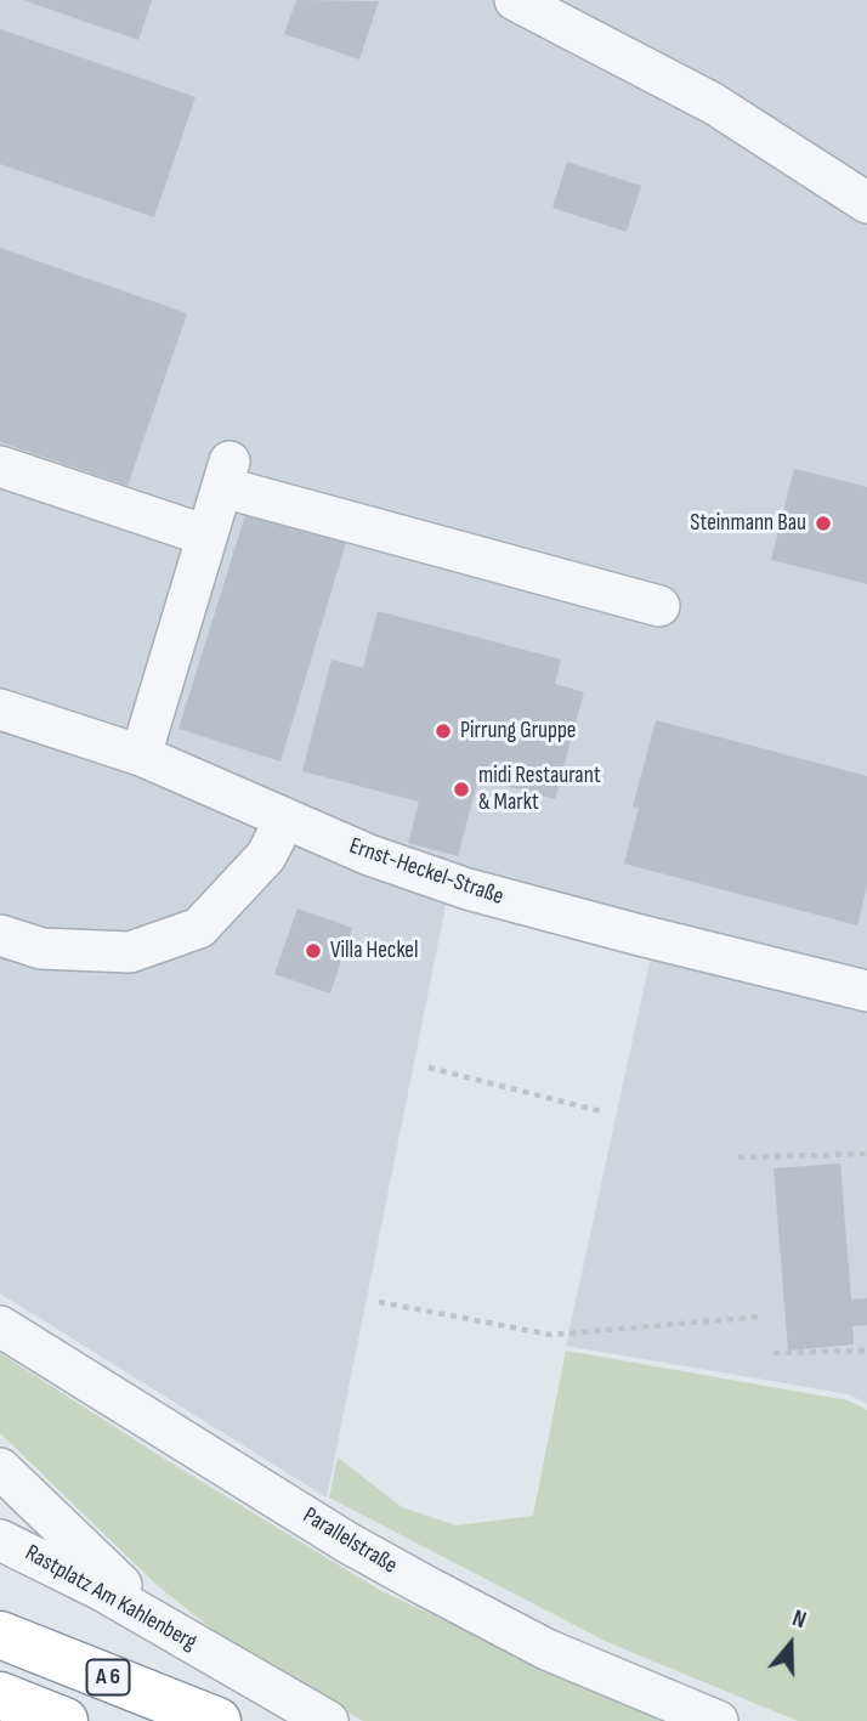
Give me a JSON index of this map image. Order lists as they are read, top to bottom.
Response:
{
  "streets": {
    "highway": ["A 6"],
    "street": ["Ernst-Heckel-Straße", "Parallelstraße", "Rastplatz Am Kahlenberg"]
  },
  "places": [
    "Steinmann Bau",
    "Pirrung Gruppe",
    "midi Restaurant & Markt",
    "Villa Heckel"
  ],
  "north": "top"
}
